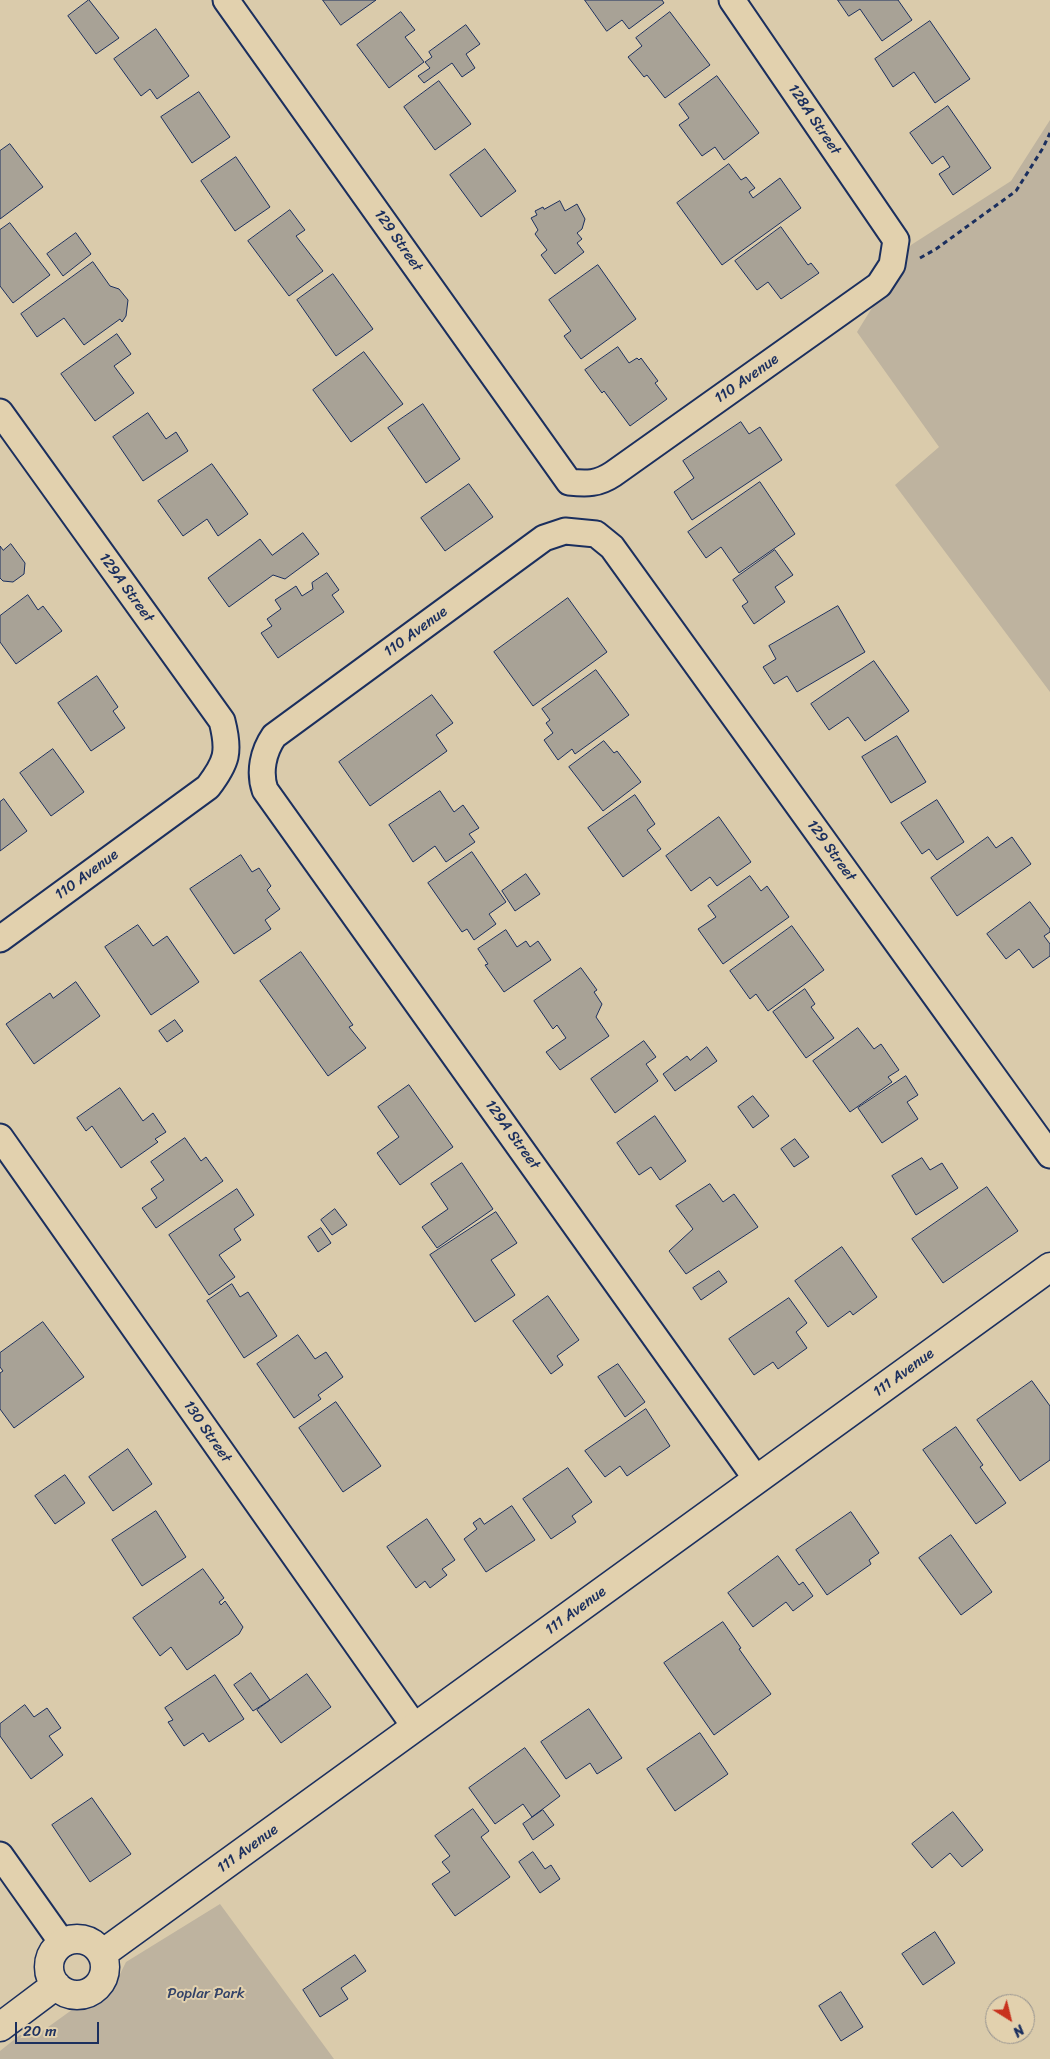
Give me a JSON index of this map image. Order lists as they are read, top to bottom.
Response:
{
  "streets": {
    "street": [
      "128A Street",
      "129 Street",
      "110 Avenue",
      "129A Street",
      "111 Avenue",
      "130 Street"
    ]
  },
  "crossings": [
    ["128A Street", "110 Avenue"],
    ["129 Street", "110 Avenue"],
    ["110 Avenue", "129A Street"],
    ["129A Street", "111 Avenue"],
    ["111 Avenue", "130 Street"]
  ],
  "parks": ["Poplar Park"],
  "scale_bar": "20 m",
  "north": "bottom right"
}
